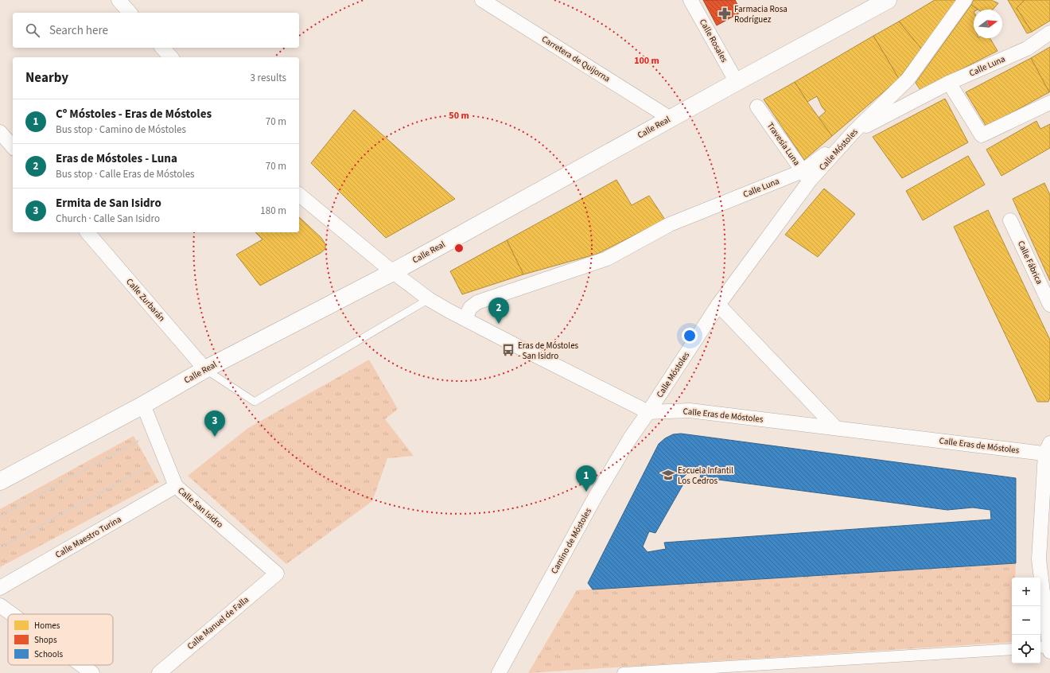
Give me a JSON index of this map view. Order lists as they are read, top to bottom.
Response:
{
  "streets": {
    "street": [
      "Calle Rosales",
      "Carretera de Quijorna",
      "Calle Luna",
      "Calle Real",
      "Travesía Luna",
      "Calle Móstoles",
      "Calle Fábrica",
      "Calle Zurbarán",
      "Calle Eras de Móstoles",
      "Calle San Isidro",
      "Calle Maestro Turina",
      "Camino de Móstoles",
      "Calle Manuel de Falla"
    ]
  },
  "crossings": [
    ["Calle Rosales", "Calle Real"],
    ["Carretera de Quijorna", "Calle Real"],
    ["Calle Luna", "Travesía Luna"],
    ["Calle Luna", "Calle Móstoles"],
    ["Calle Luna", "Calle Eras de Móstoles"],
    ["Calle Real", "Calle Zurbarán"],
    ["Calle Real", "Calle Eras de Móstoles"],
    ["Calle Real", "Calle San Isidro"],
    ["Travesía Luna", "Calle Móstoles"],
    ["Calle Móstoles", "Calle Eras de Móstoles"],
    ["Calle Móstoles", "Camino de Móstoles"],
    ["Calle Eras de Móstoles", "Camino de Móstoles"],
    ["Calle San Isidro", "Calle Maestro Turina"],
    ["Calle San Isidro", "Calle Manuel de Falla"]
  ],
  "places": {
    "pharmacy": ["Farmacia Rosa Rodríguez"],
    "bus stop": ["Eras de Móstoles - San Isidro"],
    "school or university": ["Escuela Infantil Los Cedros"]
  },
  "legend": ["Homes", "Shops", "Schools"],
  "north": "right",
  "page": {
    "search": "Search here",
    "heading": ["Nearby", "3 results"],
    "list": [
      {
        "mark": "1",
        "name": "Cº Móstoles - Eras de Móstoles",
        "note": "Bus stop · Camino de Móstoles",
        "value": "70 m"
      },
      {
        "mark": "2",
        "name": "Eras de Móstoles - Luna",
        "note": "Bus stop · Calle Eras de Móstoles",
        "value": "70 m"
      },
      {
        "mark": "3",
        "name": "Ermita de San Isidro",
        "note": "Church · Calle San Isidro",
        "value": "180 m"
      }
    ],
    "pins": ["2", "3", "1"],
    "map_buttons": ["+", "−"]
  },
  "rings": ["100 m", "50 m"]
}
